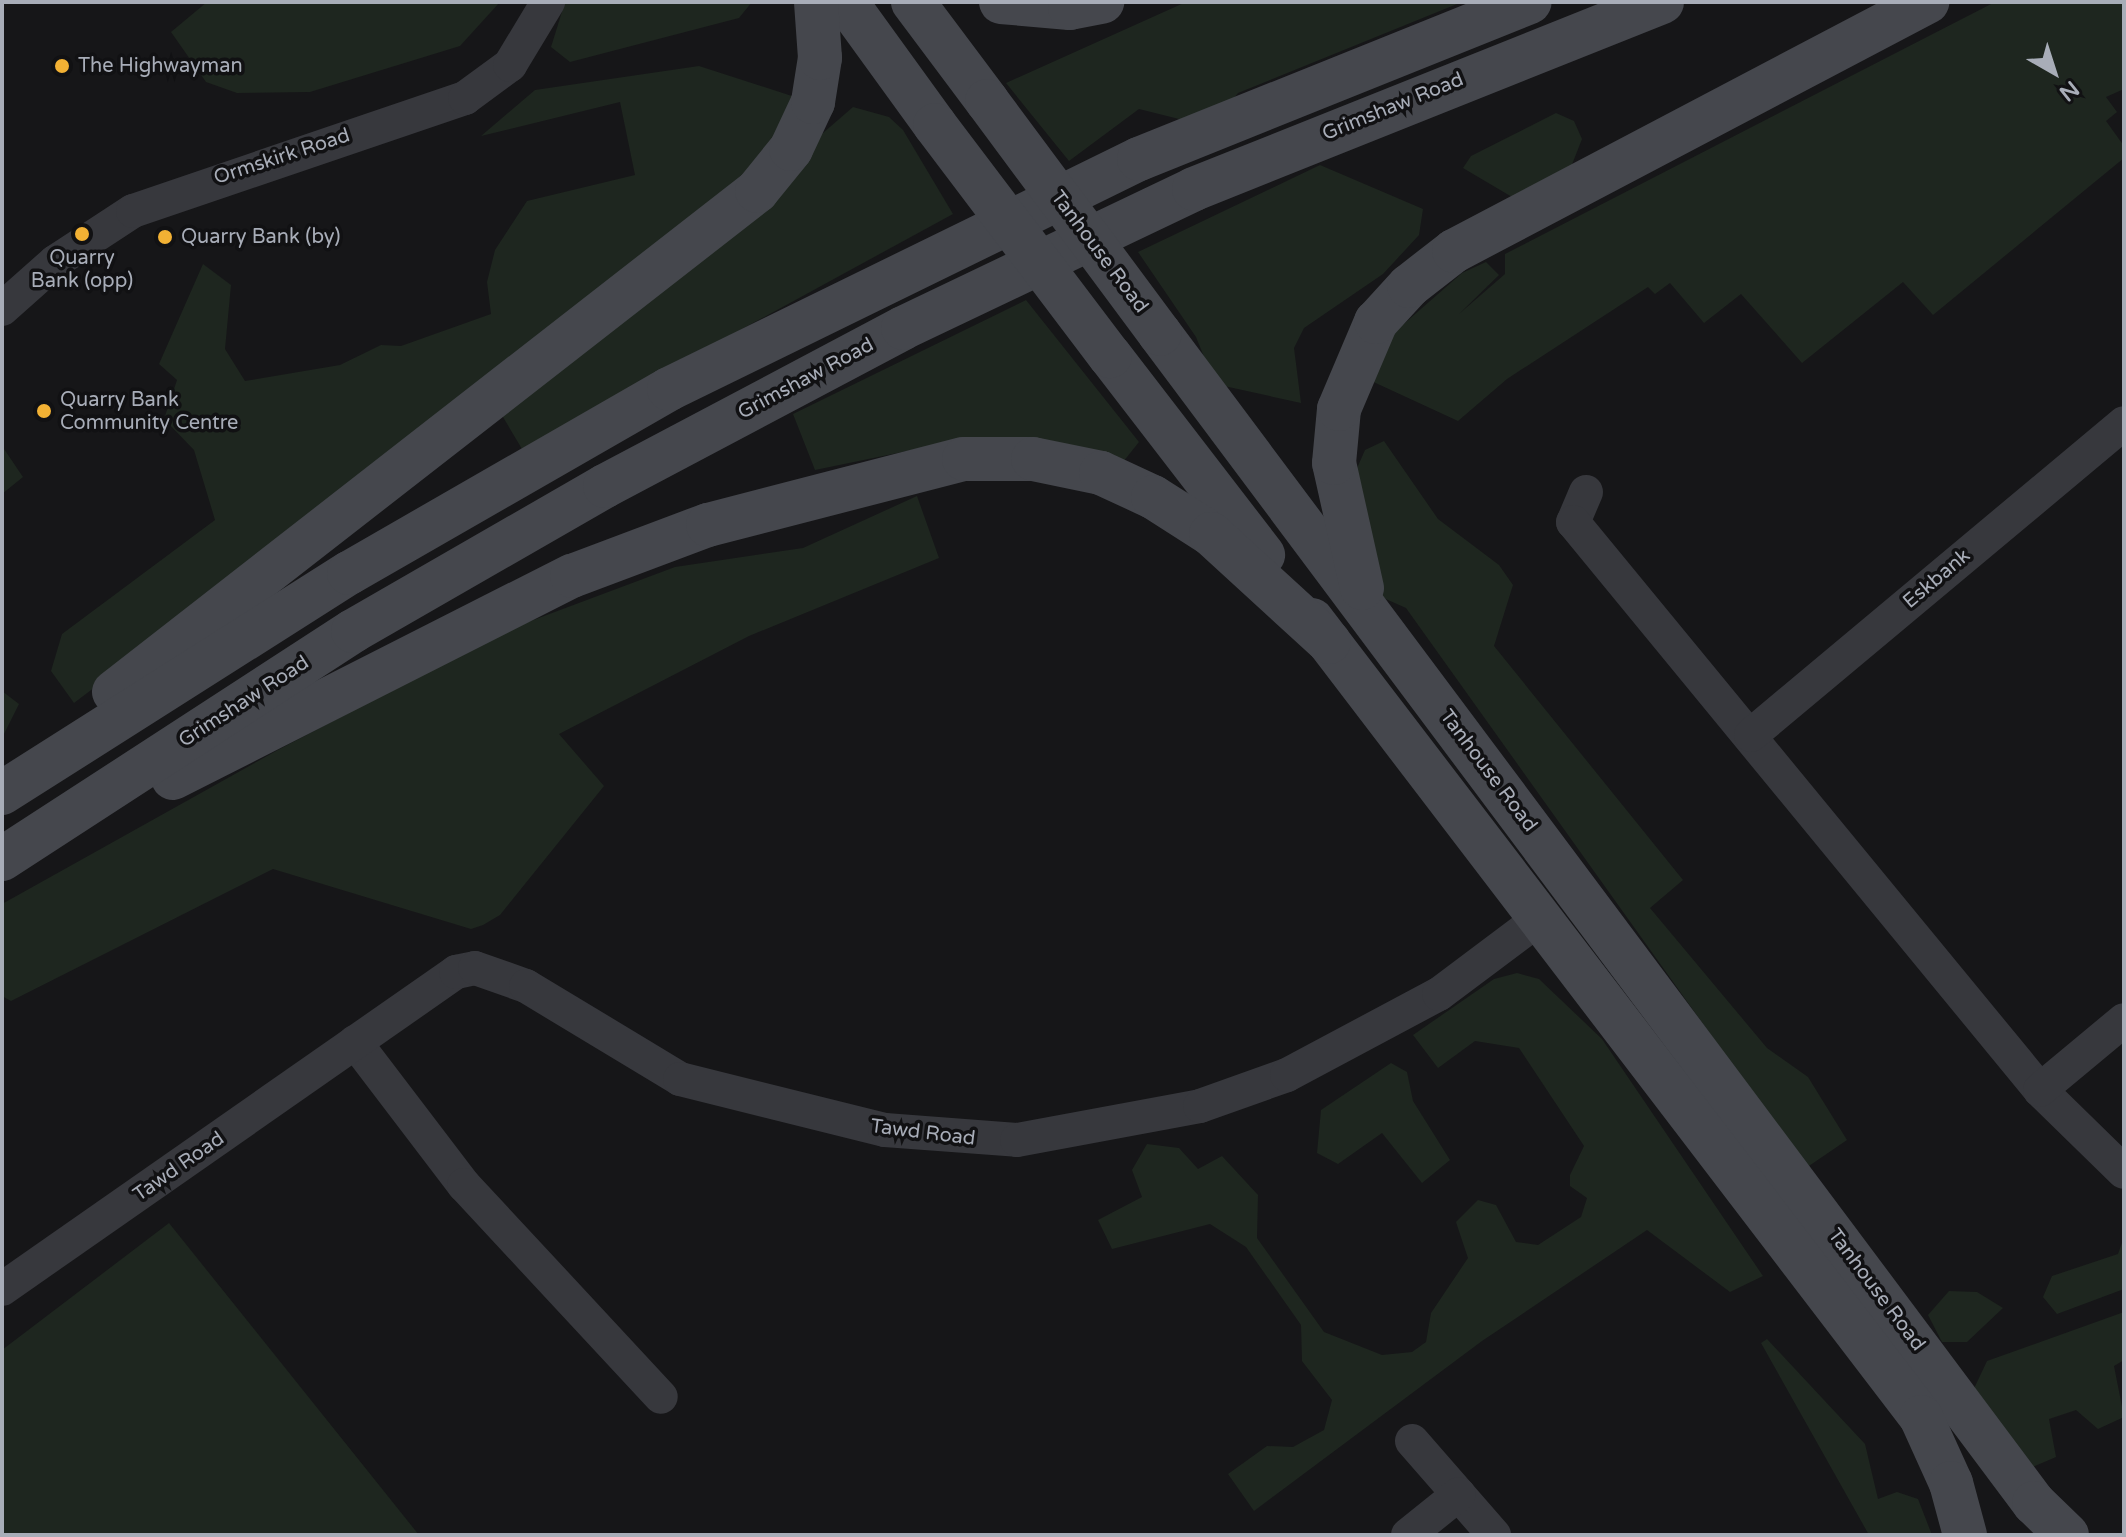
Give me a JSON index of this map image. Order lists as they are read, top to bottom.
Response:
{
  "streets": {
    "main road": ["Grimshaw Road", "Tanhouse Road"],
    "street": ["Ormskirk Road", "Eskbank", "Tawd Road"]
  },
  "crossings": [
    ["Tanhouse Road", "Tawd Road"]
  ],
  "places": [
    "The Highwayman",
    "Quarry Bank (opp)",
    "Quarry Bank (by)",
    "Quarry Bank Community Centre"
  ],
  "north": "bottom right"
}
